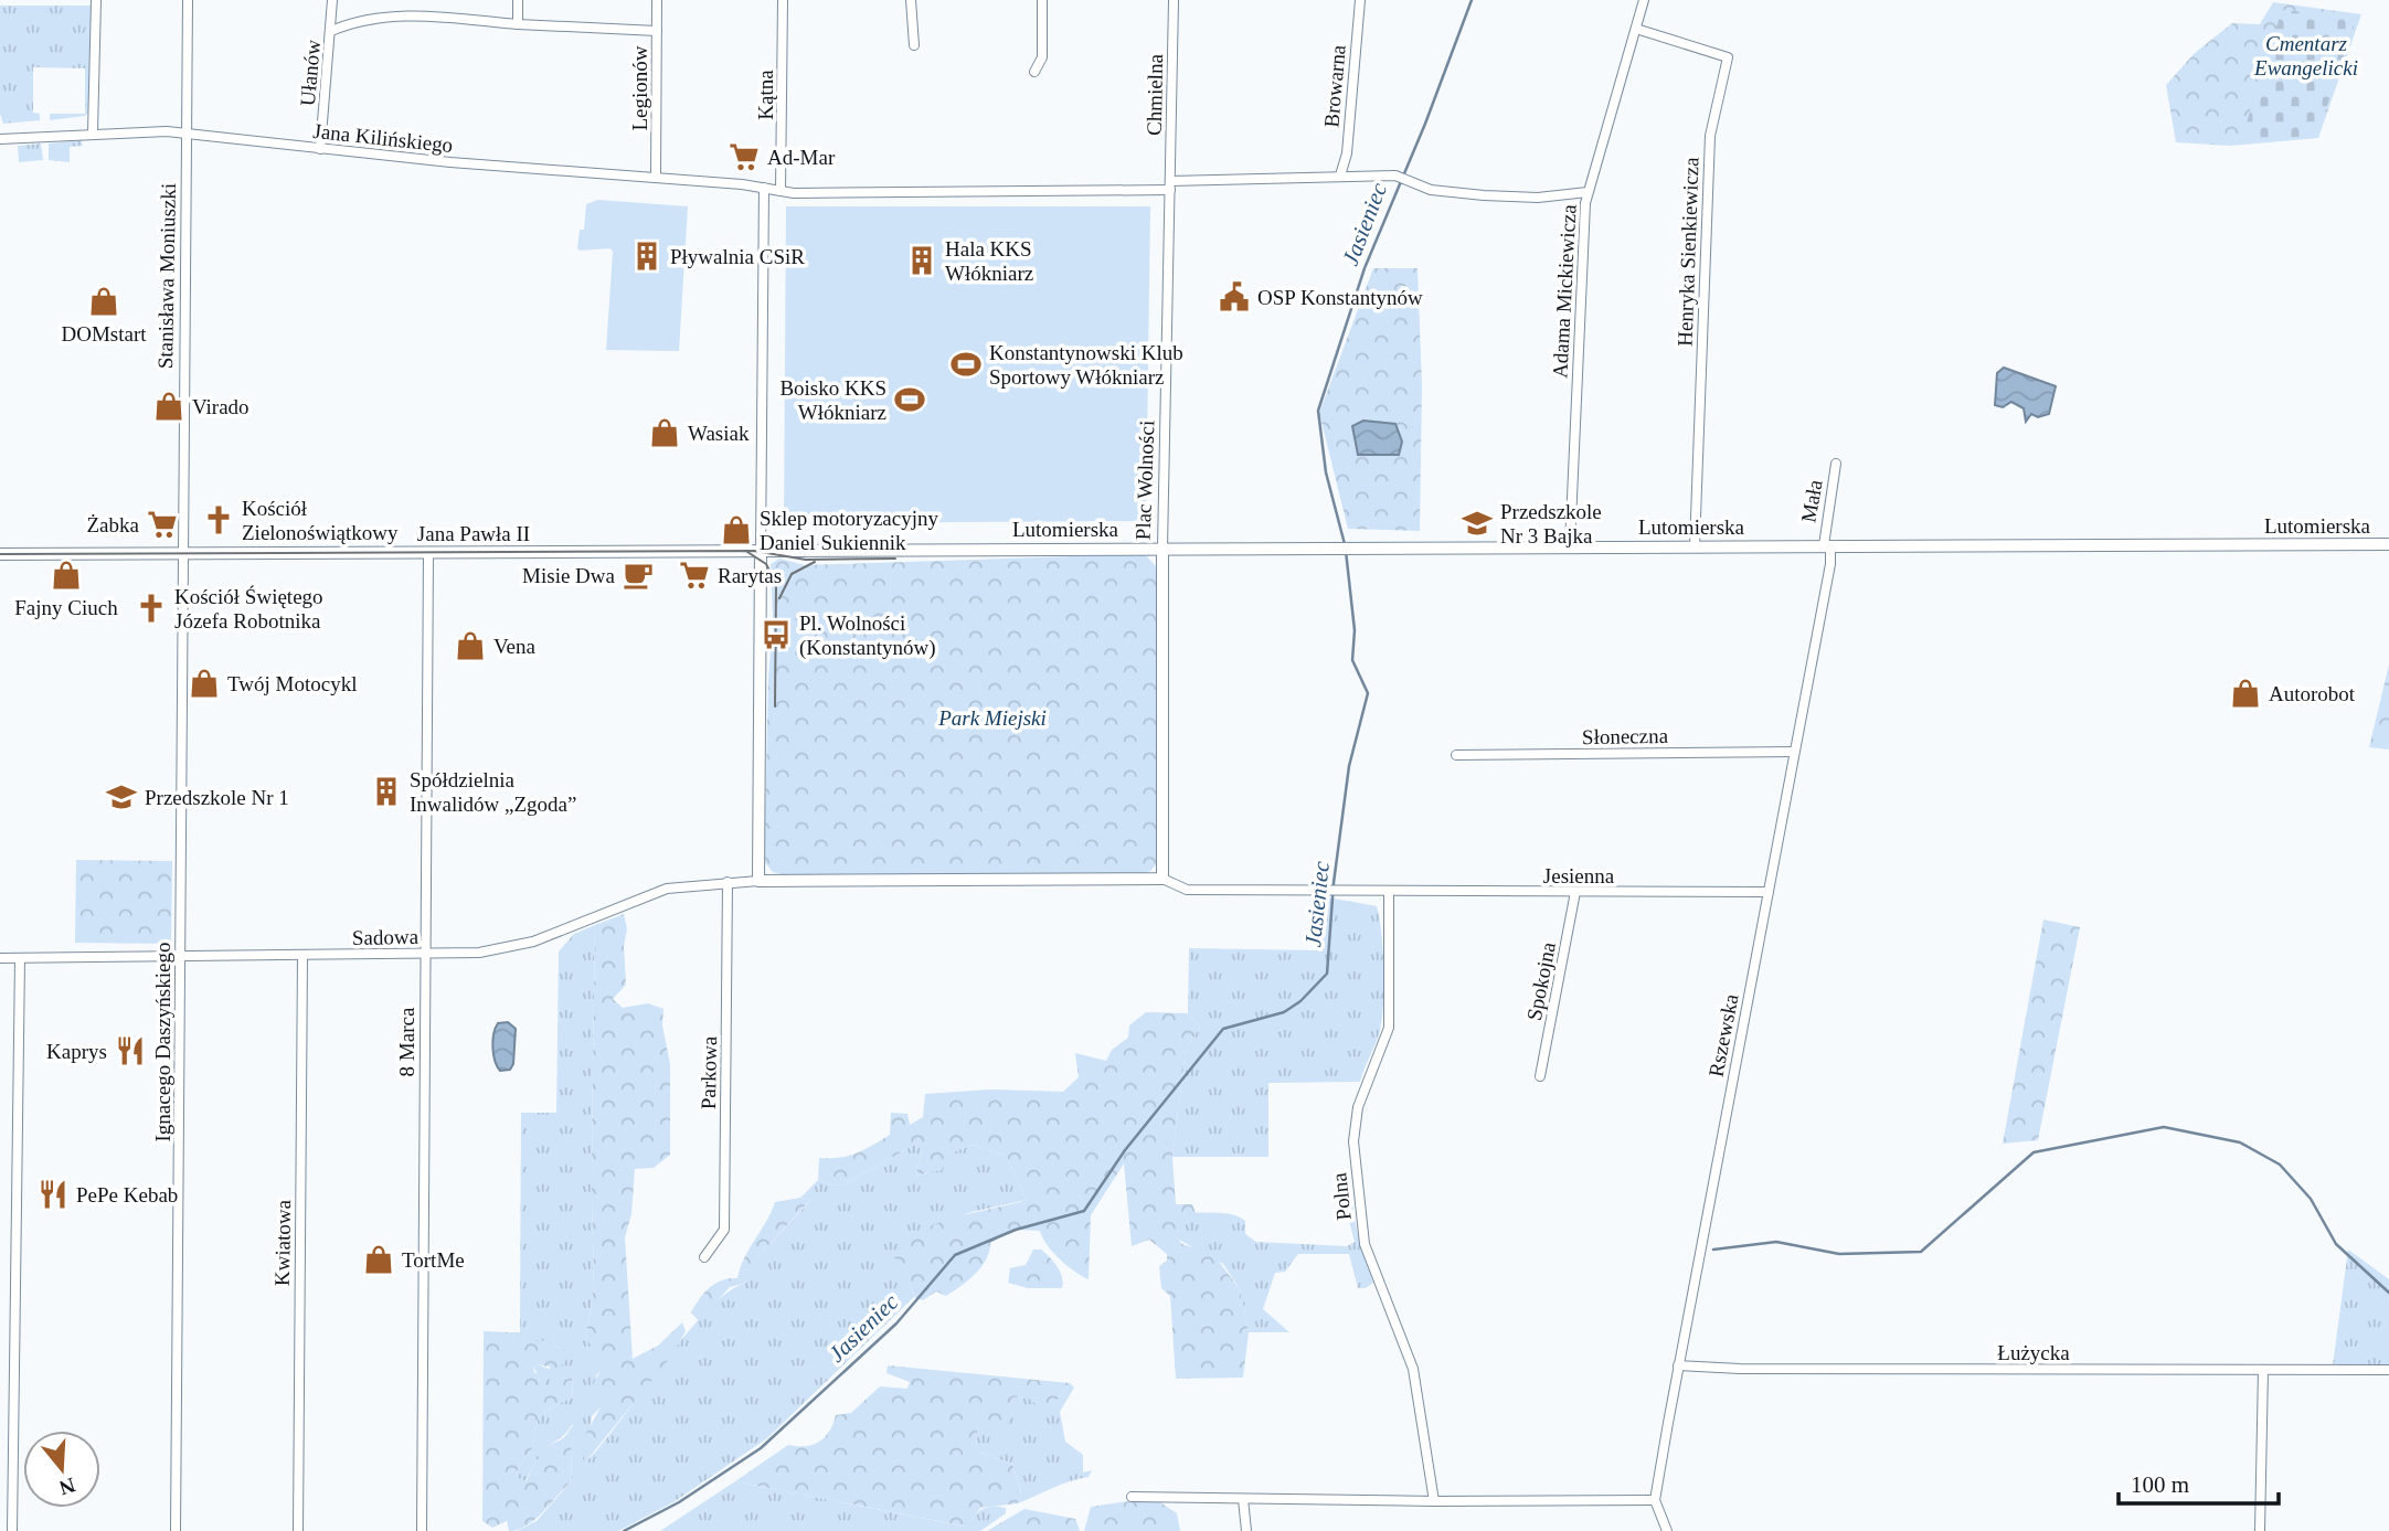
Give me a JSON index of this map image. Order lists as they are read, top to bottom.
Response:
{
  "streets": {
    "main road": ["Plac Wolności", "Lutomierska", "Jana Pawła II"],
    "street": [
      "Ułanów",
      "Browarna",
      "Legionów",
      "Kątna",
      "Chmielna",
      "Jana Kilińskiego",
      "Henryka Sienkiewicza",
      "Stanisława Moniuszki",
      "Adama Mickiewicza",
      "Mała",
      "Słoneczna",
      "Jesienna",
      "Sadowa",
      "Spokojna",
      "Rszewska",
      "Ignacego Daszyńskiego",
      "8 Marca",
      "Parkowa",
      "Polna",
      "Kwiatowa",
      "Łużycka"
    ]
  },
  "crossings": [
    ["Ułanów", "Jana Kilińskiego"],
    ["Legionów", "Jana Kilińskiego"],
    ["Chmielna", "Plac Wolności"],
    ["Jana Kilińskiego", "Stanisława Moniuszki"],
    ["Henryka Sienkiewicza", "Adama Mickiewicza"],
    ["Henryka Sienkiewicza", "Lutomierska"],
    ["Stanisława Moniuszki", "Jana Pawła II"],
    ["Stanisława Moniuszki", "Ignacego Daszyńskiego"],
    ["Adama Mickiewicza", "Lutomierska"],
    ["Plac Wolności", "Lutomierska"],
    ["Mała", "Lutomierska"],
    ["Mała", "Rszewska"],
    ["Lutomierska", "Jana Pawła II"],
    ["Lutomierska", "Rszewska"],
    ["Jana Pawła II", "Ignacego Daszyńskiego"],
    ["Jana Pawła II", "8 Marca"],
    ["Słoneczna", "Rszewska"],
    ["Jesienna", "Spokojna"],
    ["Jesienna", "Rszewska"],
    ["Jesienna", "Polna"],
    ["Sadowa", "Ignacego Daszyńskiego"],
    ["Sadowa", "8 Marca"],
    ["Sadowa", "Parkowa"],
    ["Sadowa", "Kwiatowa"],
    ["Rszewska", "Łużycka"]
  ],
  "water": ["Jasieniec"],
  "parks": ["Cmentarz Ewangelicki", "Park Miejski"],
  "places": {
    "supermarket": ["Ad-Mar", "Żabka", "Rarytas"],
    "building": ["Pływalnia CSiR", "Hala KKS Włókniarz", "Spółdzielnia Inwalidów „Zgoda”"],
    "public building": ["OSP Konstantynów"],
    "shop": [
      "DOMstart",
      "Virado",
      "Wasiak",
      "Sklep motoryzacyjny Daniel Sukiennik",
      "Fajny Ciuch",
      "Vena",
      "Twój Motocykl",
      "Autorobot",
      "TortMe"
    ],
    "sports": ["Konstantynowski Klub Sportowy Włókniarz", "Boisko KKS Włókniarz"],
    "church": ["Kościół Zielonoświątkowy", "Kościół Świętego Józefa Robotnika"],
    "school or university": ["Przedszkole Nr 3 Bajka", "Przedszkole Nr 1"],
    "cafe": ["Misie Dwa"],
    "bus stop": ["Pl. Wolności (Konstantynów)"],
    "restaurant": ["Kaprys", "PePe Kebab"]
  },
  "scale_bar": "100 m",
  "north": "bottom"
}
